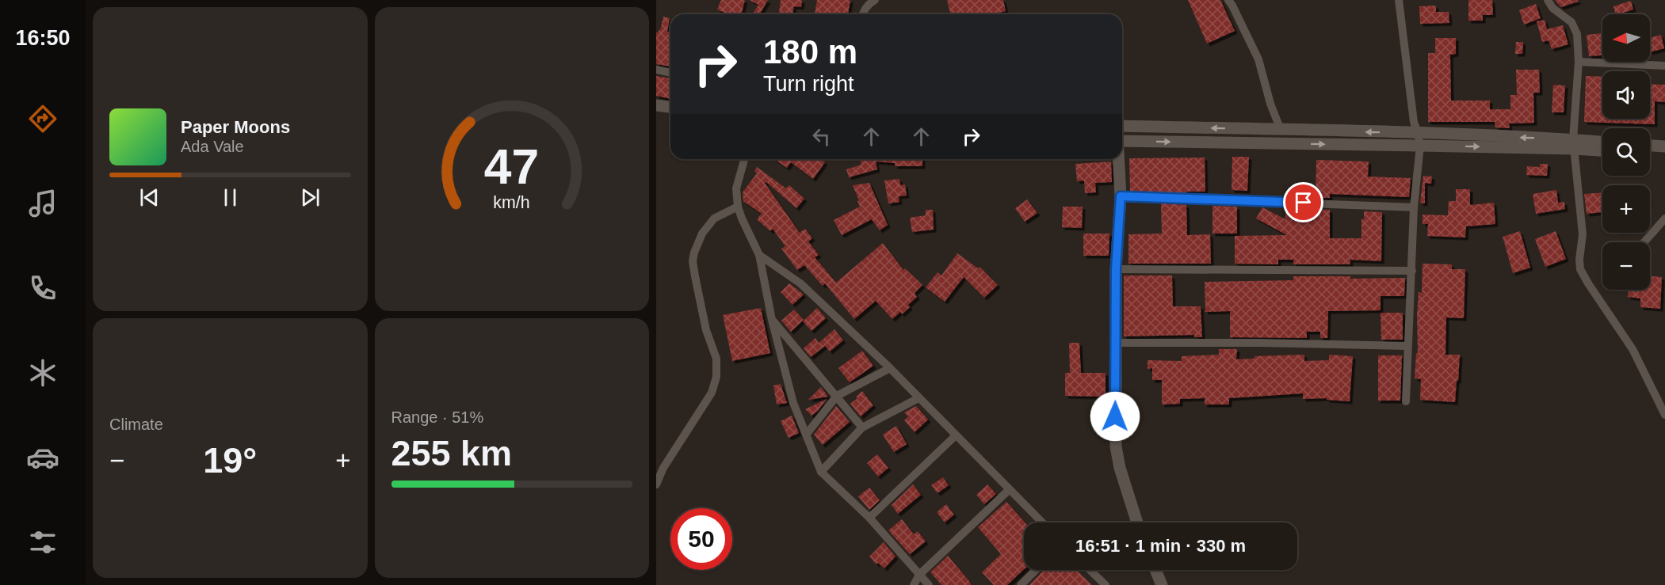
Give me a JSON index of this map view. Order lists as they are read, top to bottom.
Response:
{
  "north": "left",
  "page": {
    "tabs": "16:50",
    "map_buttons": ["+", "−"],
    "turn": ["180 m", "Turn right"],
    "song": ["Paper Moons", "Ada Vale"],
    "tile": [
      "Climate",
      ["Range · 51%", "255 km"]
    ],
    "heat": ["−", "19°", "+"],
    "limit": "50",
    "trip": "16:51 · 1 min · 330 m",
    "gauge": ["47", "km/h"]
  }
}
